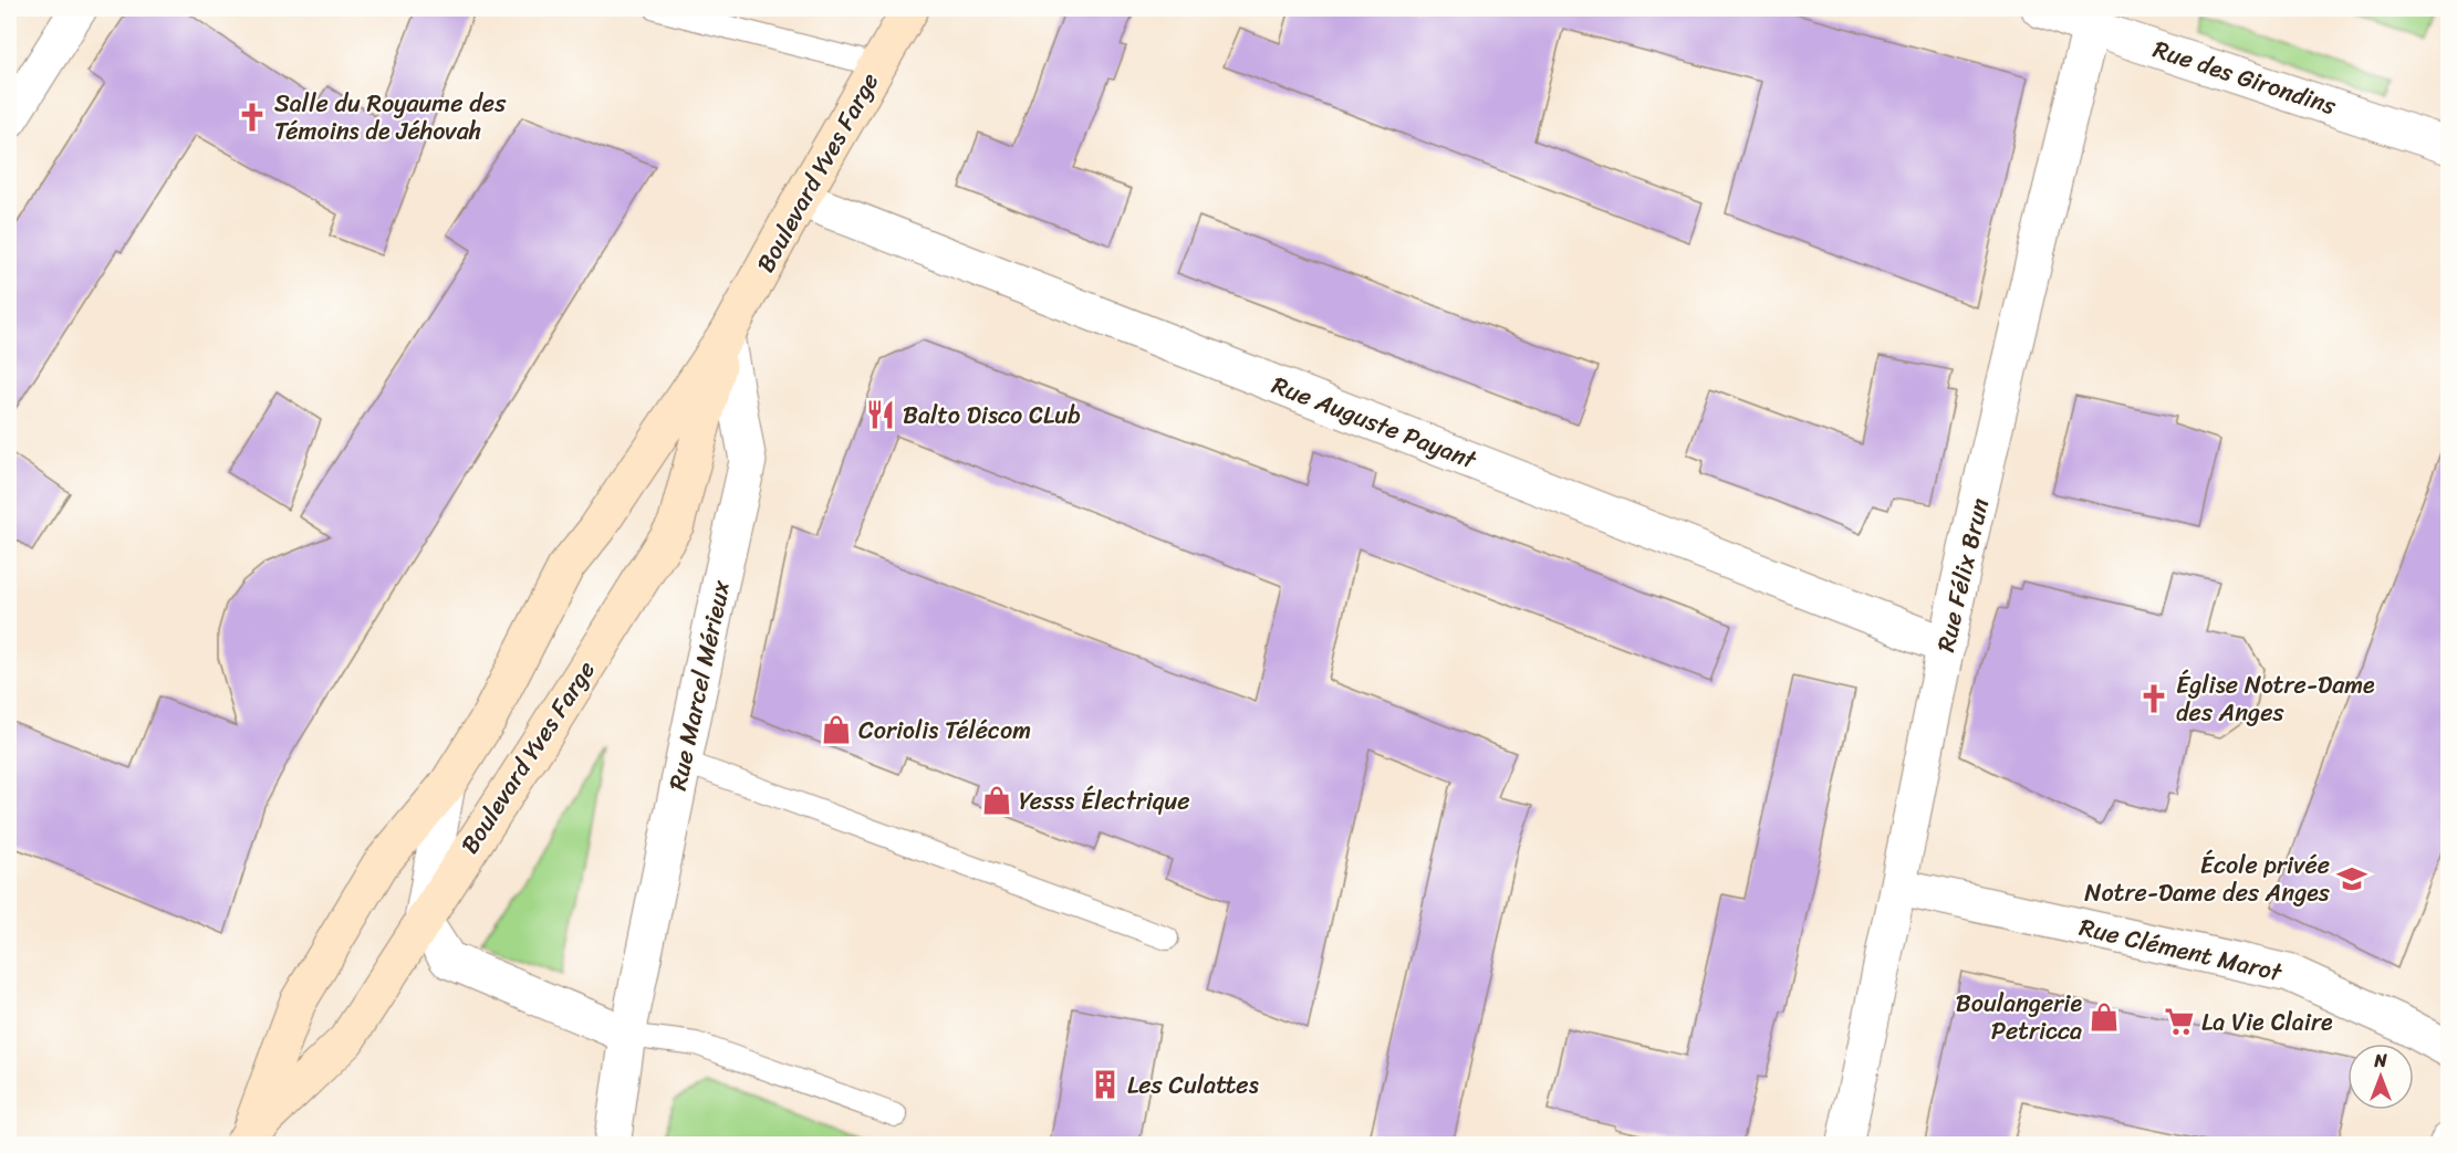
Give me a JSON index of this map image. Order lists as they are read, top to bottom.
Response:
{
  "streets": {
    "street": [
      "Rue des Girondins",
      "Boulevard Yves Farge",
      "Rue Auguste Payant",
      "Rue Félix Brun",
      "Rue Marcel Mérieux",
      "Rue Clément Marot"
    ]
  },
  "crossings": [
    ["Rue des Girondins", "Rue Félix Brun"],
    ["Boulevard Yves Farge", "Rue Auguste Payant"],
    ["Boulevard Yves Farge", "Rue Marcel Mérieux"],
    ["Rue Auguste Payant", "Rue Félix Brun"],
    ["Rue Félix Brun", "Rue Clément Marot"]
  ],
  "places": {
    "church": ["Salle du Royaume des Témoins de Jéhovah", "Église Notre-Dame des Anges"],
    "restaurant": ["Balto Disco CLub"],
    "shop": ["Coriolis Télécom", "Yesss Électrique", "Boulangerie Petricca"],
    "school or university": ["École privée Notre-Dame des Anges"],
    "supermarket": ["La Vie Claire"],
    "building": ["Les Culattes"]
  },
  "north": "top"
}
